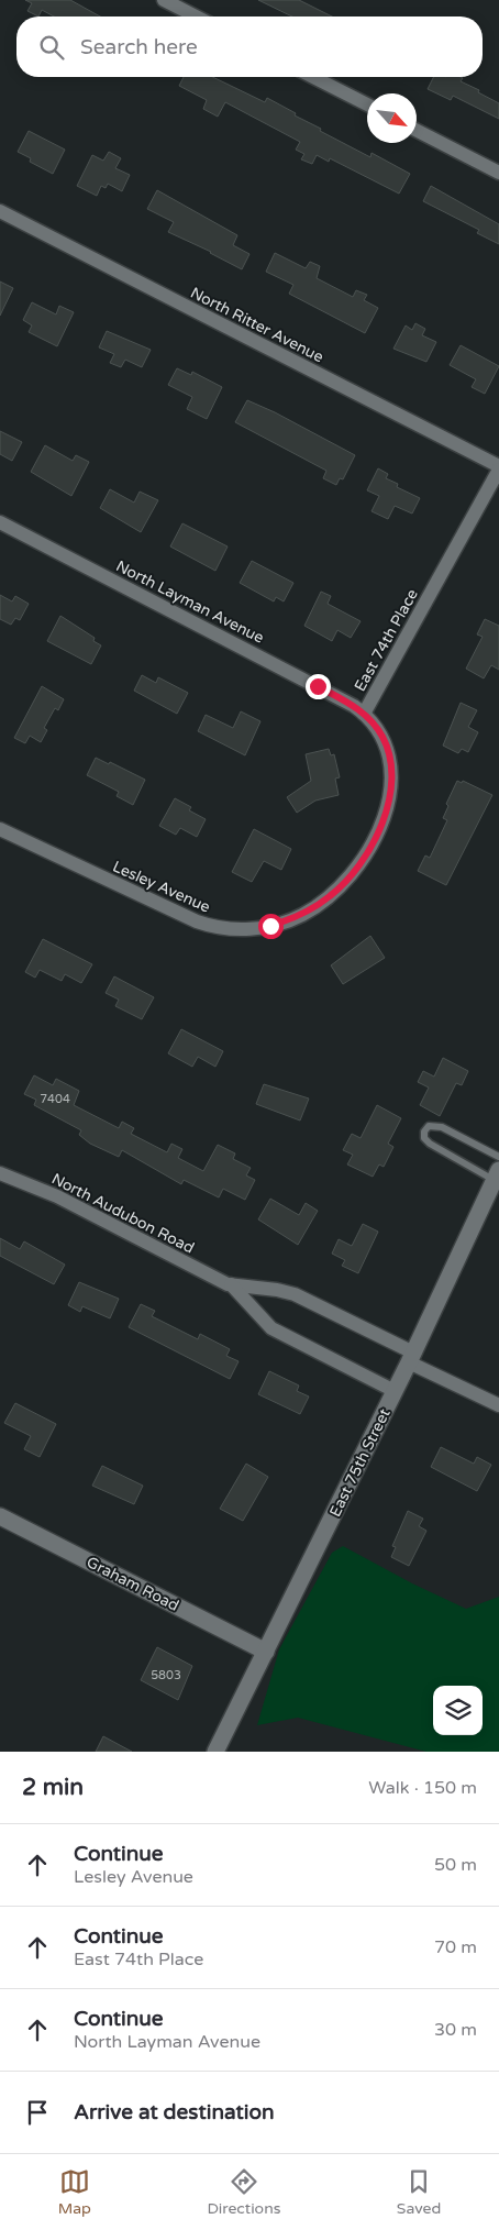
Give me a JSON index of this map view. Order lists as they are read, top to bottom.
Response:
{
  "streets": {
    "street": [
      "North Ritter Avenue",
      "North Layman Avenue",
      "East 74th Place",
      "Lesley Avenue",
      "North Audubon Road",
      "East 75th Street",
      "Graham Road"
    ]
  },
  "crossings": [
    ["North Ritter Avenue", "East 74th Place"],
    ["North Layman Avenue", "East 74th Place"],
    ["East 74th Place", "Lesley Avenue"],
    ["North Audubon Road", "East 75th Street"],
    ["East 75th Street", "Graham Road"]
  ],
  "house_numbers": ["7404", "5803"],
  "north": "bottom right",
  "page": {
    "search": "Search here",
    "heading": ["2 min", "Walk · 150 m"],
    "list": [
      ["Continue", "Lesley Avenue", "50 m"],
      ["Continue", "East 74th Place", "70 m"],
      ["Continue", "North Layman Avenue", "30 m"],
      "Arrive at destination"
    ],
    "nav": ["Map", "Directions", "Saved"]
  }
}
